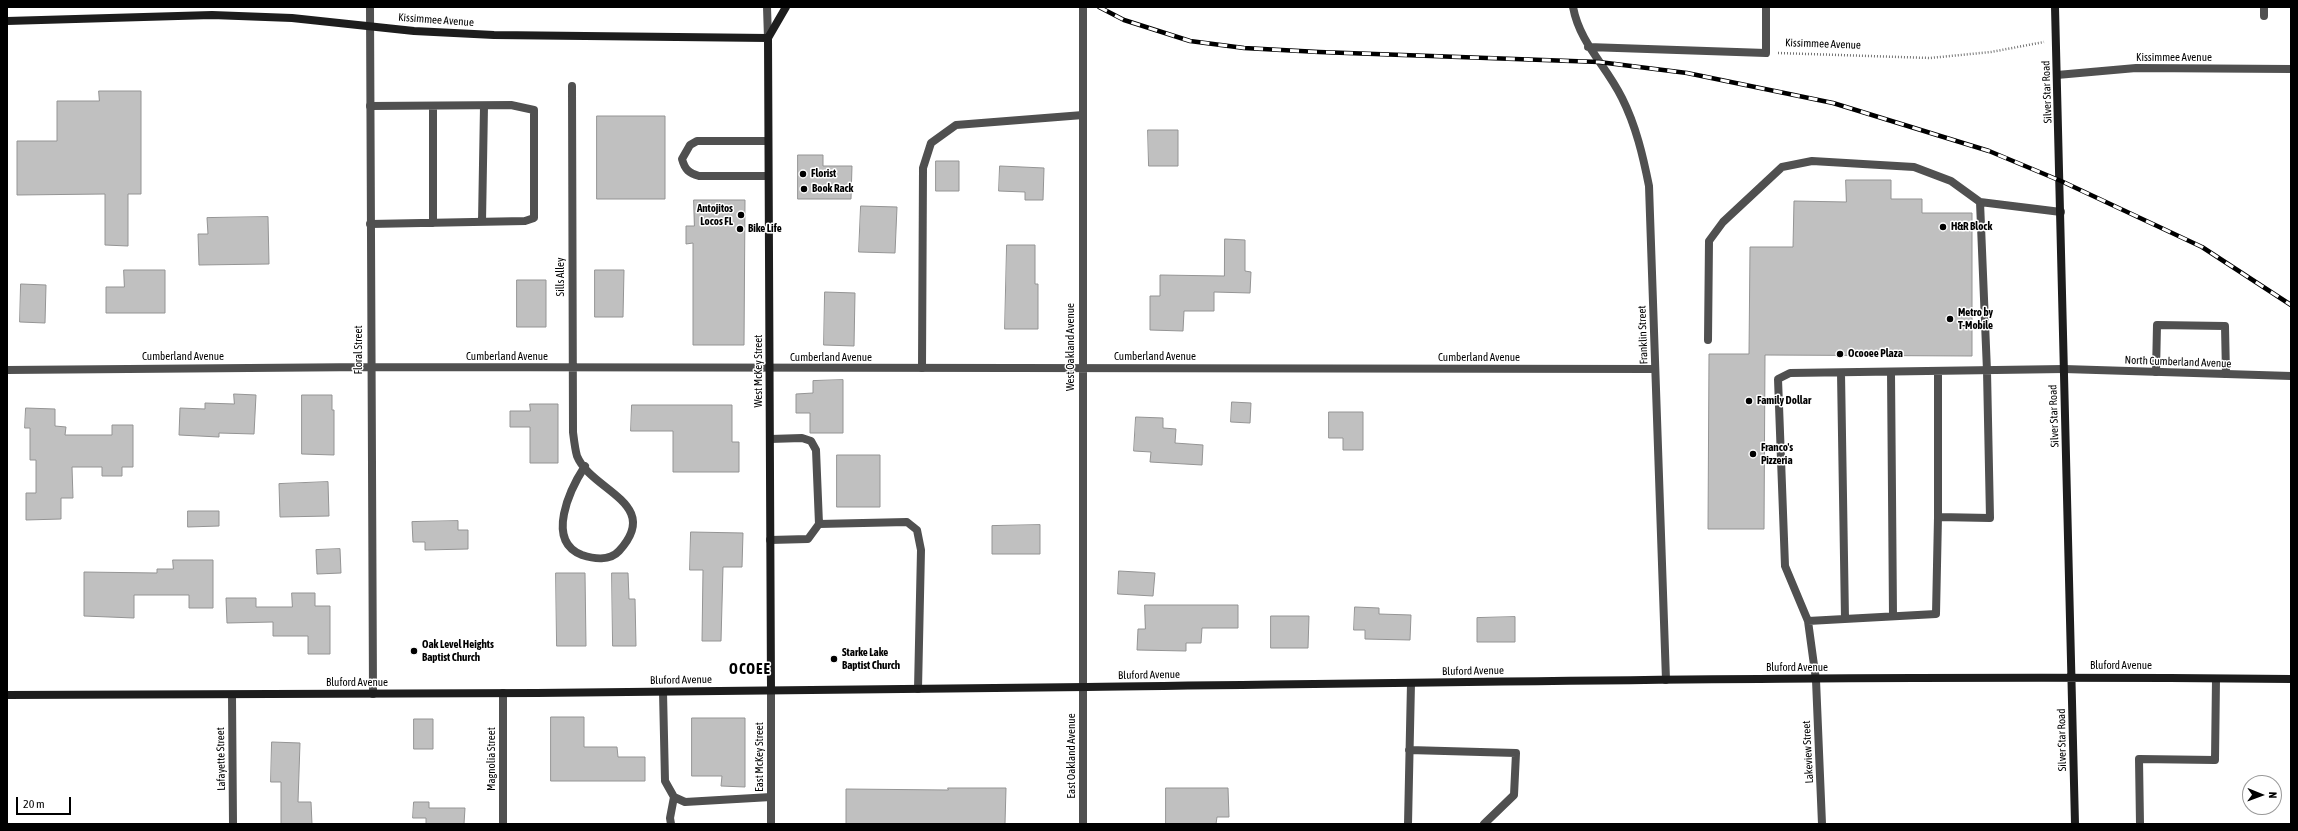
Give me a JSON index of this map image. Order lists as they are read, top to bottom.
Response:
{
  "streets": {
    "street": [
      "Kissimmee Avenue",
      "Silver Star Road",
      "Sills Alley",
      "Franklin Street",
      "West Oakland Avenue",
      "Floral Street",
      "Cumberland Avenue",
      "North Cumberland Avenue",
      "West McKey Street",
      "Bluford Avenue",
      "Lakeview Street",
      "East Oakland Avenue",
      "East McKey Street",
      "Lafayette Street",
      "Magnolia Street"
    ]
  },
  "crossings": [
    ["Kissimmee Avenue", "Silver Star Road"],
    ["Kissimmee Avenue", "Floral Street"],
    ["Kissimmee Avenue", "West McKey Street"],
    ["Silver Star Road", "North Cumberland Avenue"],
    ["Silver Star Road", "Bluford Avenue"],
    ["Sills Alley", "Cumberland Avenue"],
    ["Franklin Street", "Cumberland Avenue"],
    ["Franklin Street", "Bluford Avenue"],
    ["West Oakland Avenue", "Cumberland Avenue"],
    ["West Oakland Avenue", "Bluford Avenue"],
    ["West Oakland Avenue", "East Oakland Avenue"],
    ["Floral Street", "Cumberland Avenue"],
    ["Floral Street", "Bluford Avenue"],
    ["Cumberland Avenue", "West McKey Street"],
    ["North Cumberland Avenue", "Lakeview Street"],
    ["West McKey Street", "Bluford Avenue"],
    ["West McKey Street", "East McKey Street"],
    ["Bluford Avenue", "Lakeview Street"],
    ["Bluford Avenue", "East Oakland Avenue"],
    ["Bluford Avenue", "East McKey Street"],
    ["Bluford Avenue", "Lafayette Street"],
    ["Bluford Avenue", "Magnolia Street"]
  ],
  "districts": ["OCOEE"],
  "places": [
    "Florist",
    "Book Rack",
    "Antojitos Locos FL",
    "H&R Block",
    "Bike Life",
    "Metro by T-Mobile",
    "Ocooee Plaza",
    "Family Dollar",
    "Franco's Pizzeria",
    "Oak Level Heights Baptist Church",
    "Starke Lake Baptist Church"
  ],
  "scale_bar": "20 m",
  "north": "right"
}
